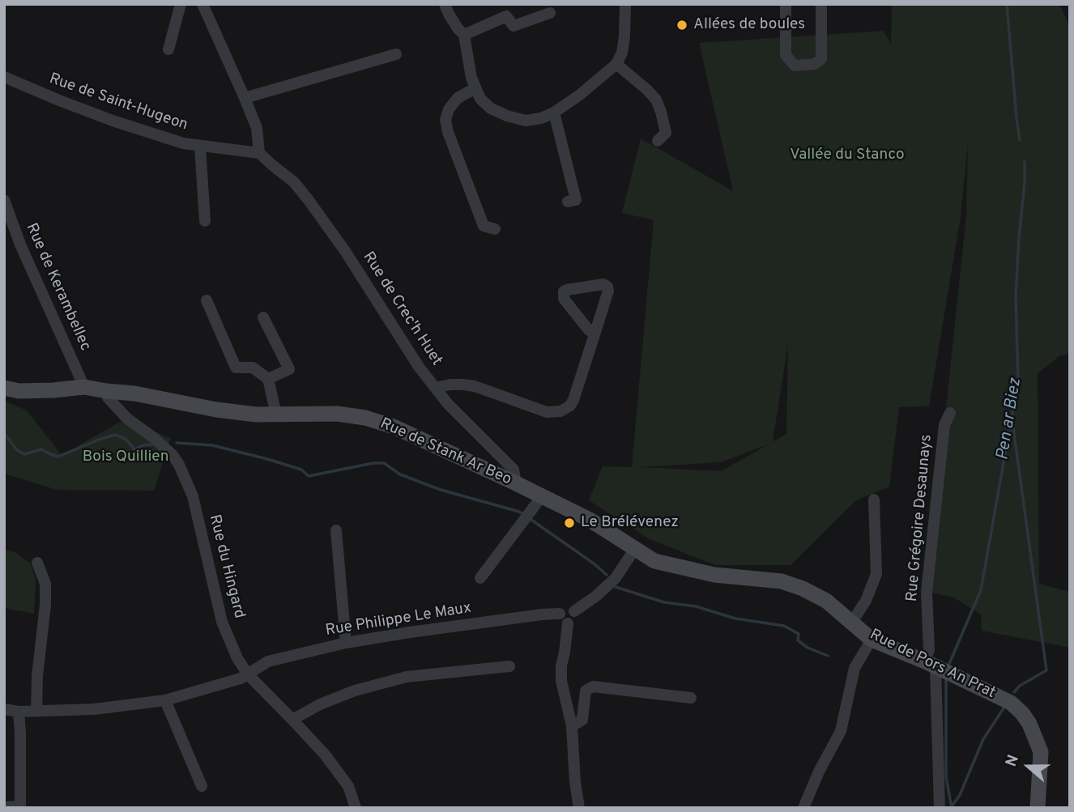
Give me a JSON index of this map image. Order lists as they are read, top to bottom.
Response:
{
  "streets": {
    "street": [
      "Rue de Saint-Hugeon",
      "Rue de Kerambellec",
      "Rue de Crec'h Huet",
      "Rue de Stank Ar Beo",
      "Rue Grégoire Desaunays",
      "Rue du Hingard",
      "Rue Philippe Le Maux",
      "Rue de Pors An Prat"
    ]
  },
  "crossings": [
    ["Rue de Saint-Hugeon", "Rue de Crec'h Huet"],
    ["Rue de Kerambellec", "Rue de Stank Ar Beo"],
    ["Rue de Crec'h Huet", "Rue de Stank Ar Beo"],
    ["Rue de Stank Ar Beo", "Rue du Hingard"],
    ["Rue de Stank Ar Beo", "Rue de Pors An Prat"],
    ["Rue Grégoire Desaunays", "Rue de Pors An Prat"],
    ["Rue du Hingard", "Rue Philippe Le Maux"]
  ],
  "water": ["Pen ar Biez"],
  "parks": ["Vallée du Stanco", "Bois Quillien"],
  "places": ["Allées de boules", "Le Brélévenez"],
  "north": "left"
}
